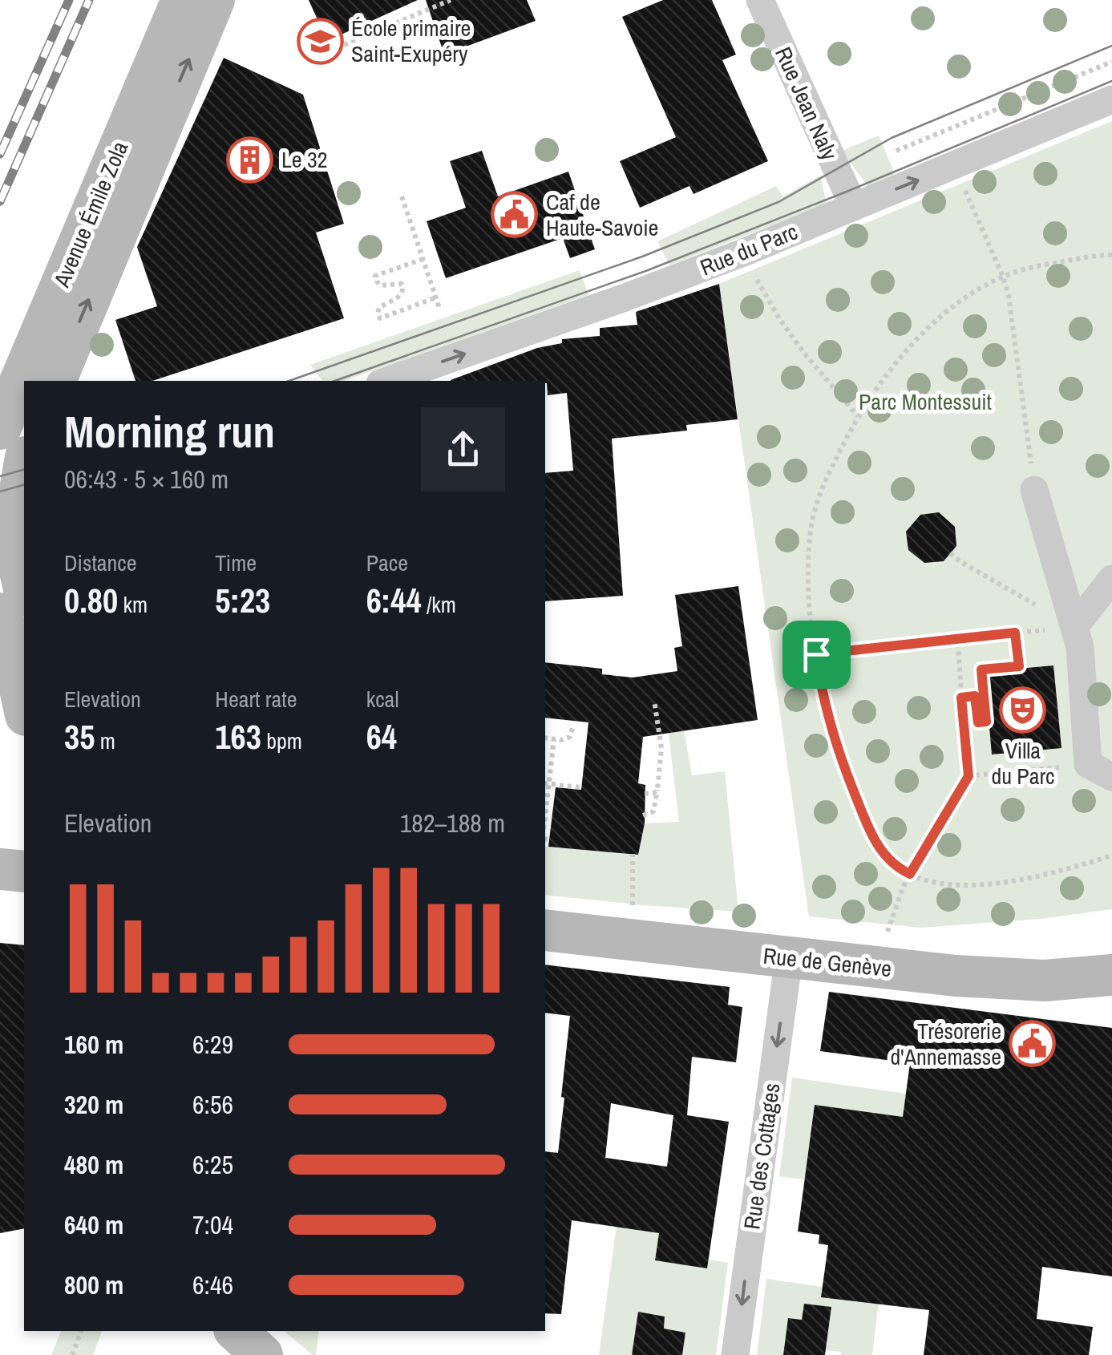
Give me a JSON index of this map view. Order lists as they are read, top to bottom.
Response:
{
  "streets": {
    "street": [
      "Rue Jean Naly",
      "Avenue Émile Zola",
      "Rue du Parc",
      "Rue de Genève",
      "Rue des Cottages"
    ]
  },
  "crossings": [
    ["Rue Jean Naly", "Rue du Parc"],
    ["Rue de Genève", "Rue des Cottages"]
  ],
  "one_way": ["Rue du Parc", "Rue des Cottages"],
  "parks": ["Parc Montessuit"],
  "places": {
    "school or university": ["École primaire Saint-Exupéry"],
    "building": ["Le 32"],
    "public building": ["Caf de Haute-Savoie", "Trésorerie d'Annemasse"],
    "theatre": ["Villa du Parc"]
  },
  "page": {
    "heading": ["Morning run", "06:43 · 5 × 160 m"],
    "stats": [
      ["Distance", "0.80 km"],
      ["Time", "5:23"],
      ["Pace", "6:44 /km"],
      ["Elevation", "35 m"],
      ["Heart rate", "163 bpm"],
      ["kcal", "64"]
    ],
    "chart": ["Elevation", "182–188 m"],
    "list": [
      {
        "name": "160 m",
        "note": "6:29"
      },
      {
        "name": "320 m",
        "note": "6:56"
      },
      {
        "name": "480 m",
        "note": "6:25"
      },
      {
        "name": "640 m",
        "note": "7:04"
      },
      {
        "name": "800 m",
        "note": "6:46"
      }
    ]
  }
}
